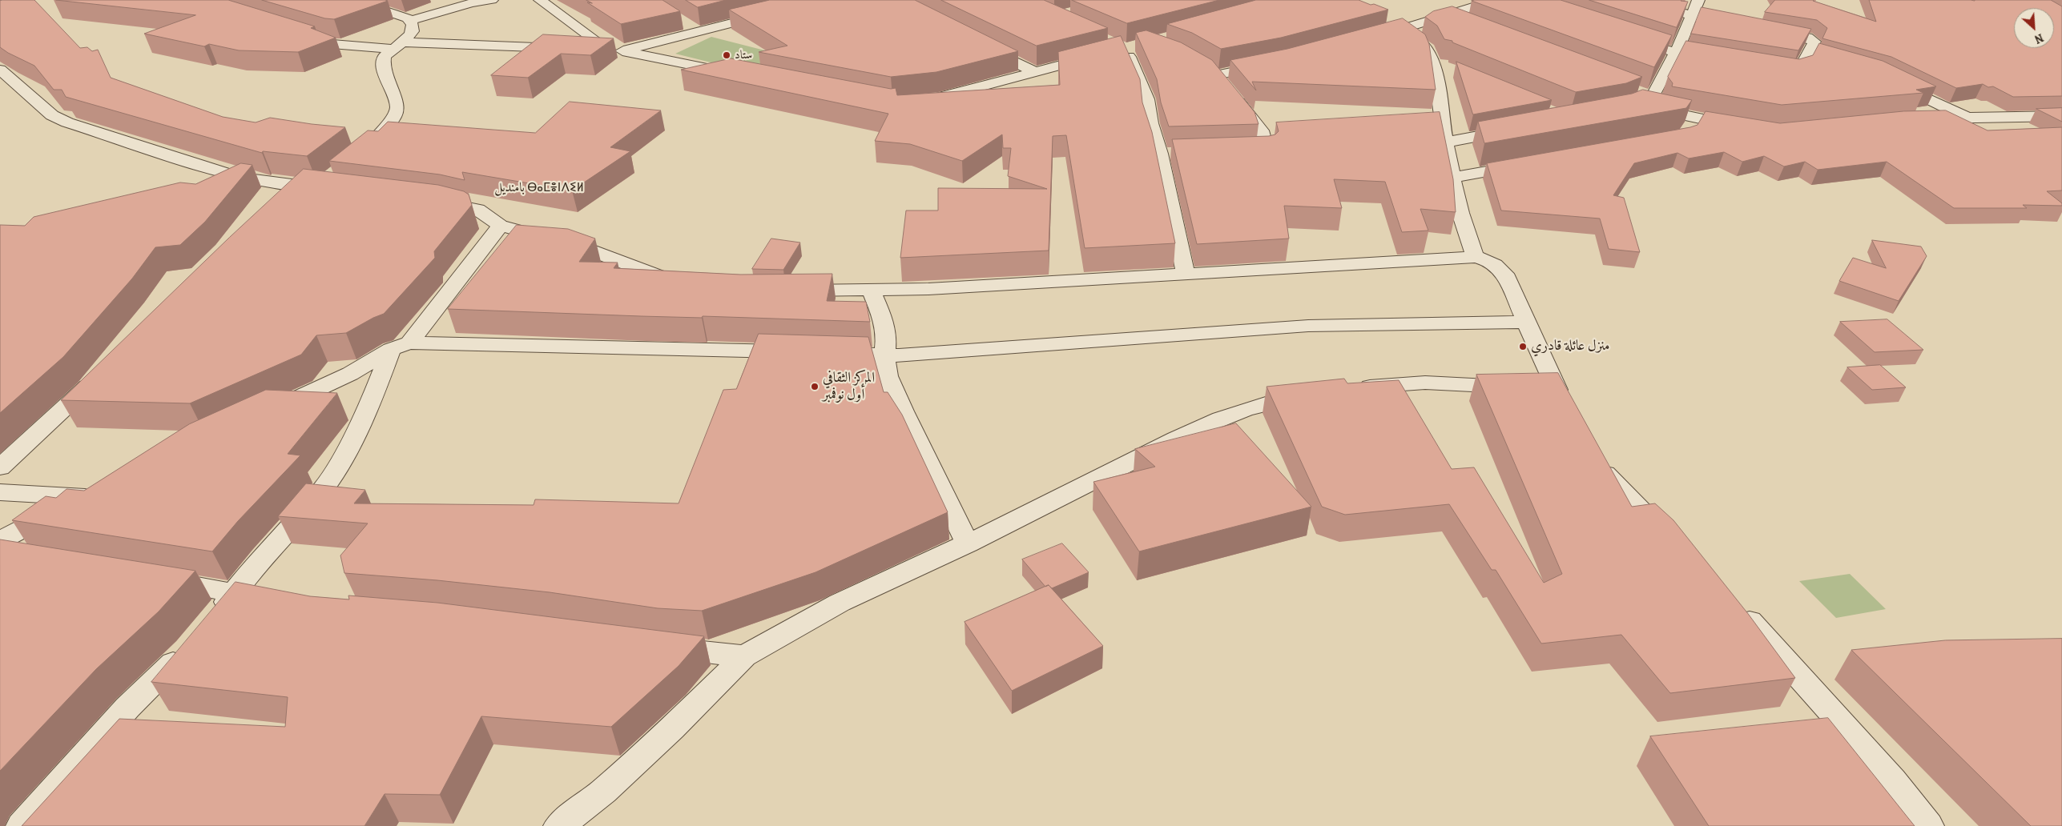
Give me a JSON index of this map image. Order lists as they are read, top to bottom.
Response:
{
  "districts": ["بامنديل ⴱⴰⵎⴻⵏⴷⵉⵍ"],
  "places": ["ستاد", "منزل عائلة قادري", "المركز الثقافي أول نوفمبر"],
  "north": "bottom right"
}
